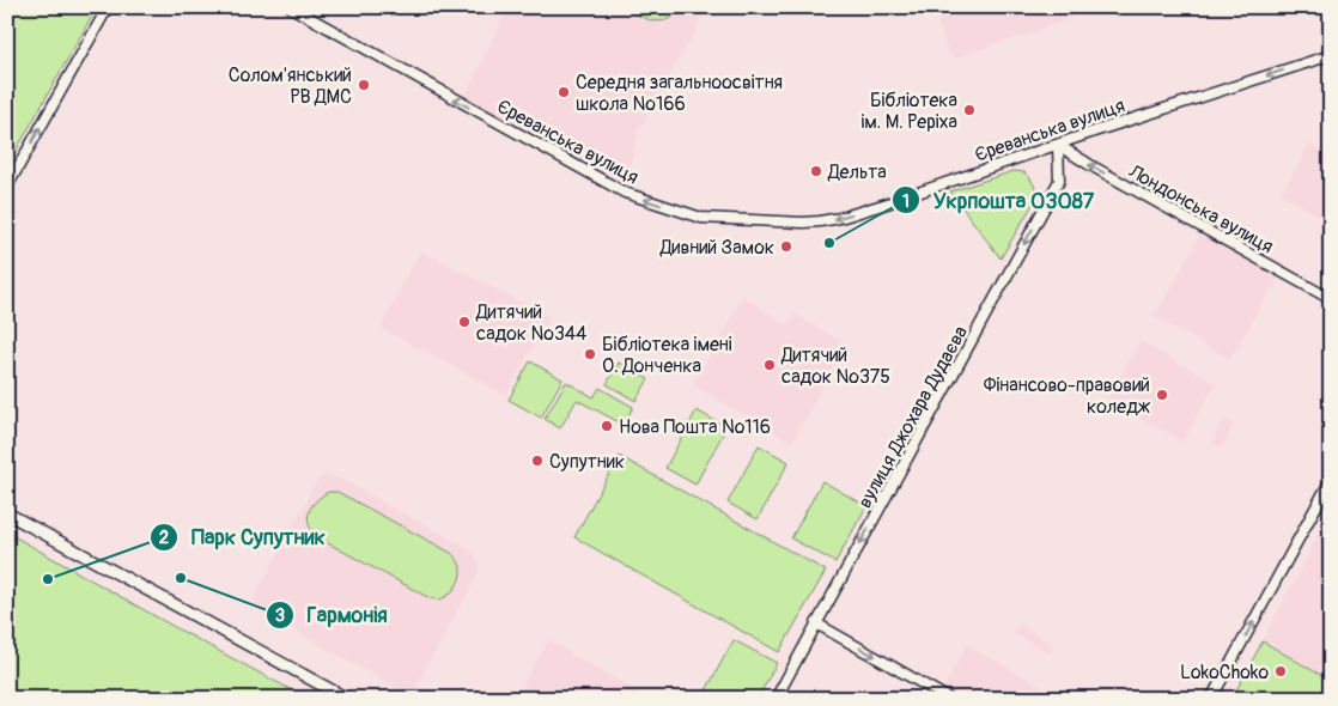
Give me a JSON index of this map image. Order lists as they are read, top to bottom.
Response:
{
  "streets": {
    "street": ["Єреванська вулиця", "Лондонська вулиця", "вулиця Джохара Дудаєва"]
  },
  "crossings": [
    ["Єреванська вулиця", "Лондонська вулиця"],
    ["Єреванська вулиця", "вулиця Джохара Дудаєва"],
    ["Лондонська вулиця", "вулиця Джохара Дудаєва"]
  ],
  "one_way": ["Єреванська вулиця", "Лондонська вулиця", "вулиця Джохара Дудаєва"],
  "places": [
    "Солом'янський РВ ДМС",
    "Середня загальноосвітня школа №166",
    "Бібліотека ім. М. Реріха",
    "Дельта",
    "Укрпошта 03087",
    "Дивний Замок",
    "Дитячий садок №344",
    "Бібліотека імені О. Донченка",
    "Дитячий садок №375",
    "Фінансово-правовий коледж",
    "Нова Пошта №116",
    "Супутник",
    "Гармонія",
    "Парк Супутник",
    "LokoChoko"
  ]
}
